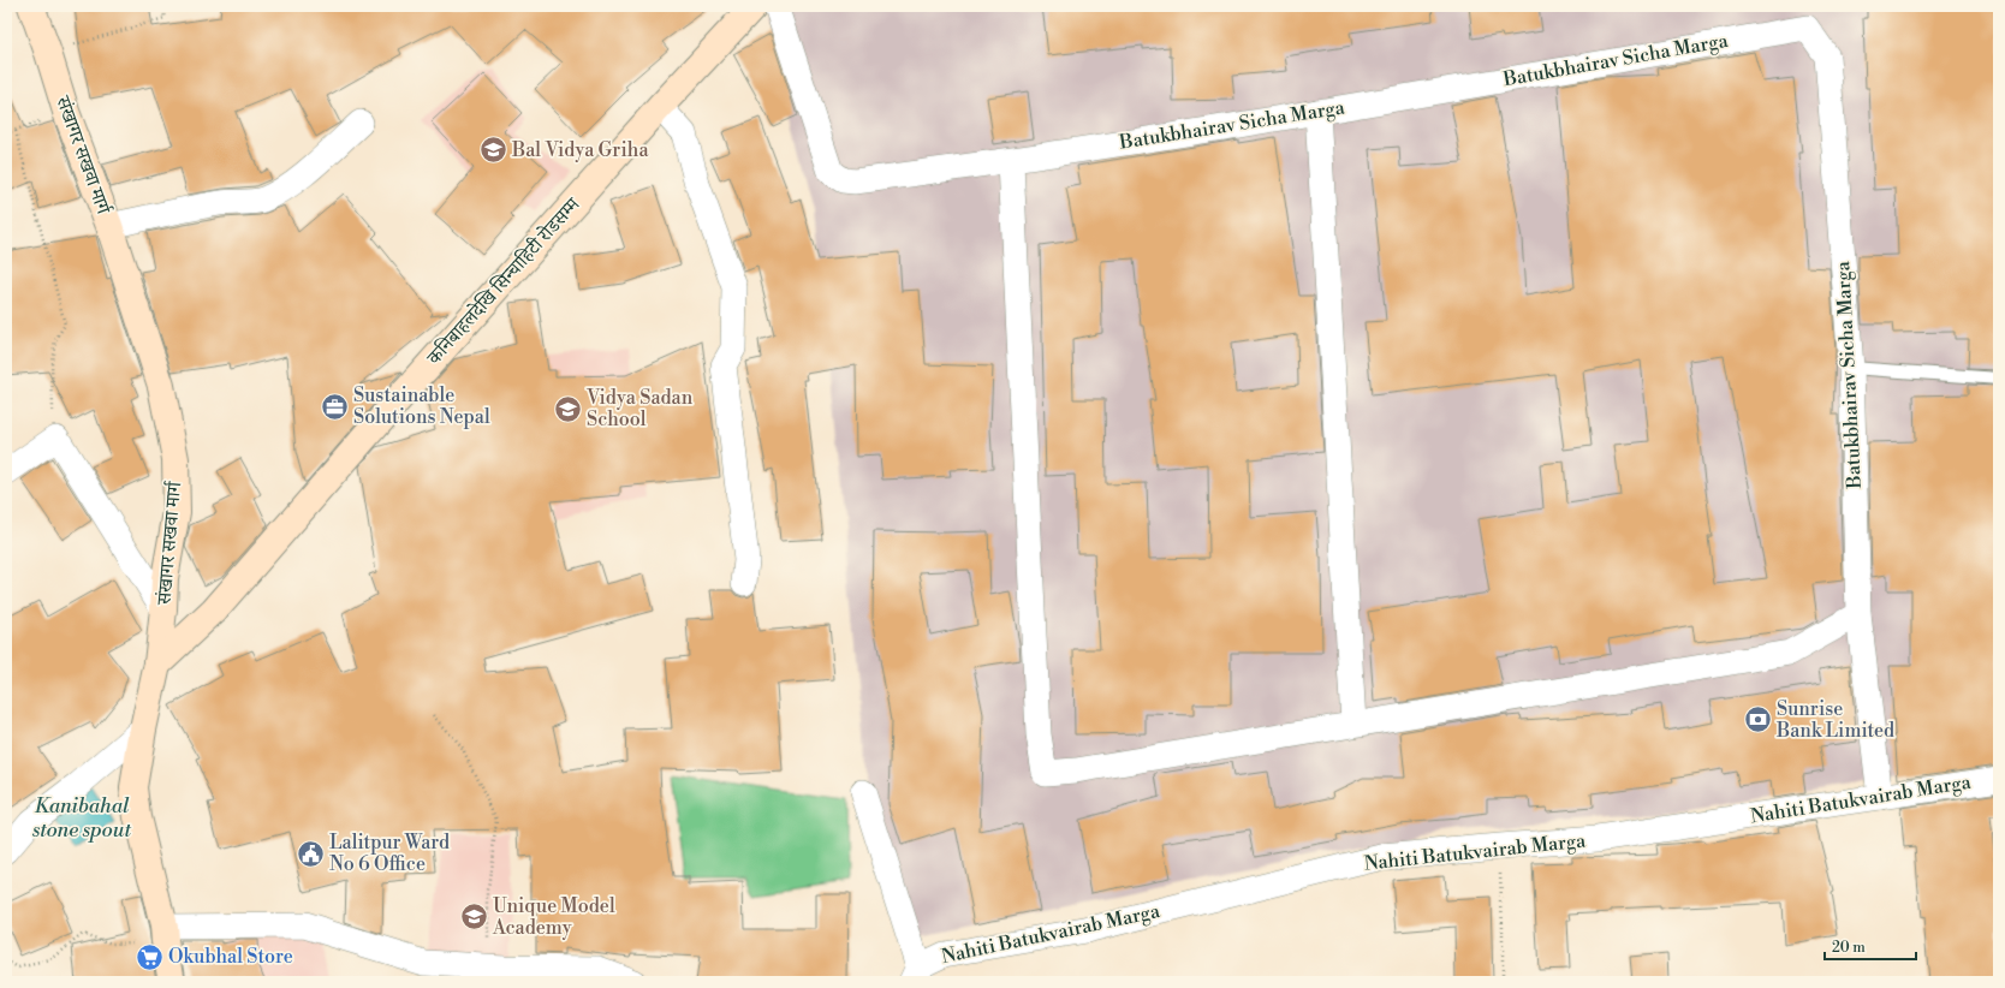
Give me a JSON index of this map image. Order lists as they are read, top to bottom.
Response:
{
  "streets": {
    "street": [
      "Batukbhairav Sicha Marga",
      "संखागर सखवा मार्ग",
      "कनिबाहलदेखि सिन्चाहिटी रोडसम्म",
      "Nahiti Batukvairab Marga"
    ]
  },
  "crossings": [
    ["Batukbhairav Sicha Marga", "Nahiti Batukvairab Marga"],
    ["संखागर सखवा मार्ग", "कनिबाहलदेखि सिन्चाहिटी रोडसम्म"]
  ],
  "water": ["Kanibahal stone spout"],
  "places": {
    "school or university": ["Bal Vidya Griha", "Vidya Sadan School", "Unique Model Academy"],
    "office": ["Sustainable Solutions Nepal"],
    "bank": ["Sunrise Bank Limited"],
    "public building": ["Lalitpur Ward No 6 Office"],
    "supermarket": ["Okubhal Store"]
  },
  "scale_bar": "20 m"
}
